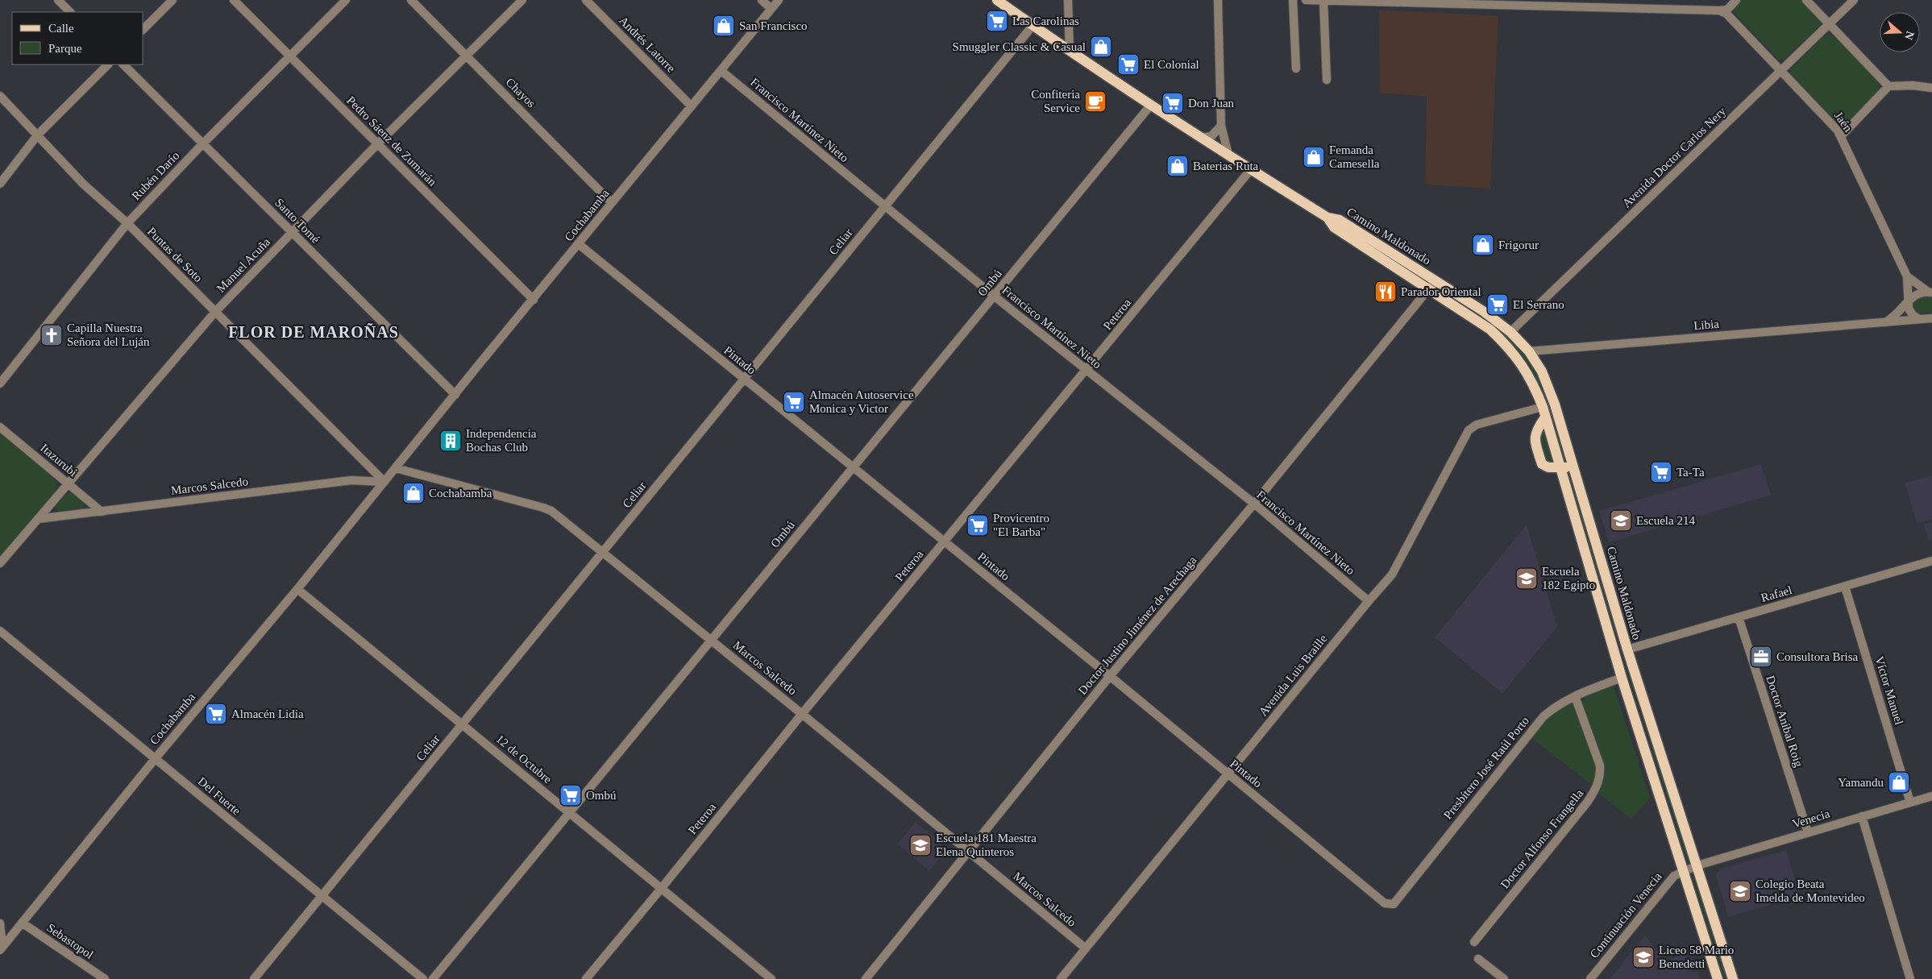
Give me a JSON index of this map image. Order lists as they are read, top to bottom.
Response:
{
  "streets": {
    "main road": ["Camino Maldonado"],
    "street": [
      "Andrés Latorre",
      "Chayos",
      "Francisco Martínez Nieto",
      "Jaén",
      "Pedro Sáenz de Zumarán",
      "Avenida Doctor Carlos Nery",
      "Rubén Darío",
      "Cochabamba",
      "Santo Tomé",
      "Celiar",
      "Puntas de Soto",
      "Manuel Acuña",
      "Ombú",
      "Peteroa",
      "Libia",
      "Pintado",
      "Itazurubi",
      "Marcos Salcedo",
      "Rafael",
      "Doctor Justino Jiménez de Arechaga",
      "Avenida Luis Braille",
      "Víctor Manuel",
      "Doctor Anibal Roig",
      "12 de Octubre",
      "Presbítero José Raúl Porto",
      "Del Fuerte",
      "Venecia",
      "Doctor Alfonso Frangella",
      "Continuación Venecia",
      "Sebastopol"
    ]
  },
  "crossings": [
    ["Andrés Latorre", "Cochabamba"],
    ["Chayos", "Cochabamba"],
    ["Chayos", "Manuel Acuña"],
    ["Francisco Martínez Nieto", "Cochabamba"],
    ["Francisco Martínez Nieto", "Celiar"],
    ["Francisco Martínez Nieto", "Ombú"],
    ["Francisco Martínez Nieto", "Peteroa"],
    ["Francisco Martínez Nieto", "Doctor Justino Jiménez de Arechaga"],
    ["Francisco Martínez Nieto", "Avenida Luis Braille"],
    ["Jaén", "Avenida Doctor Carlos Nery"],
    ["Pedro Sáenz de Zumarán", "Rubén Darío"],
    ["Pedro Sáenz de Zumarán", "Cochabamba"],
    ["Pedro Sáenz de Zumarán", "Manuel Acuña"],
    ["Avenida Doctor Carlos Nery", "Camino Maldonado"],
    ["Rubén Darío", "Santo Tomé"],
    ["Rubén Darío", "Puntas de Soto"],
    ["Cochabamba", "Santo Tomé"],
    ["Cochabamba", "Puntas de Soto"],
    ["Cochabamba", "Pintado"],
    ["Cochabamba", "Marcos Salcedo"],
    ["Cochabamba", "12 de Octubre"],
    ["Cochabamba", "Del Fuerte"],
    ["Cochabamba", "Sebastopol"],
    ["Santo Tomé", "Manuel Acuña"],
    ["Camino Maldonado", "Celiar"],
    ["Camino Maldonado", "Ombú"],
    ["Camino Maldonado", "Peteroa"],
    ["Camino Maldonado", "Libia"],
    ["Camino Maldonado", "Rafael"],
    ["Camino Maldonado", "Doctor Justino Jiménez de Arechaga"],
    ["Camino Maldonado", "Avenida Luis Braille"],
    ["Camino Maldonado", "Presbítero José Raúl Porto"],
    ["Camino Maldonado", "Venecia"],
    ["Camino Maldonado", "Continuación Venecia"],
    ["Celiar", "Pintado"],
    ["Celiar", "Marcos Salcedo"],
    ["Celiar", "12 de Octubre"],
    ["Celiar", "Del Fuerte"],
    ["Puntas de Soto", "Manuel Acuña"],
    ["Puntas de Soto", "Marcos Salcedo"],
    ["Manuel Acuña", "Itazurubi"],
    ["Manuel Acuña", "Marcos Salcedo"],
    ["Ombú", "Pintado"],
    ["Ombú", "Marcos Salcedo"],
    ["Ombú", "12 de Octubre"],
    ["Peteroa", "Pintado"],
    ["Peteroa", "Marcos Salcedo"],
    ["Peteroa", "12 de Octubre"],
    ["Pintado", "Doctor Justino Jiménez de Arechaga"],
    ["Pintado", "Avenida Luis Braille"],
    ["Pintado", "Presbítero José Raúl Porto"],
    ["Itazurubi", "Marcos Salcedo"],
    ["Marcos Salcedo", "Doctor Justino Jiménez de Arechaga"],
    ["Marcos Salcedo", "Avenida Luis Braille"],
    ["Rafael", "Víctor Manuel"],
    ["Rafael", "Doctor Anibal Roig"],
    ["Víctor Manuel", "Venecia"],
    ["Doctor Anibal Roig", "Venecia"],
    ["Presbítero José Raúl Porto", "Doctor Alfonso Frangella"]
  ],
  "districts": ["FLOR DE MAROÑAS"],
  "places": {
    "supermarket": [
      "Las Carolinas",
      "El Colonial",
      "Don Juan",
      "El Serrano",
      "Almacén Autoservice Monica y Victor",
      "Ta-Ta",
      "Provicentro \"El Barba\"",
      "Almacén Lidia",
      "Ombú"
    ],
    "shop": [
      "San Francisco",
      "Smuggler Classic & Casual",
      "Femanda Camesella",
      "Baterias Ruta",
      "Frigorur",
      "Cochabamba",
      "Yamandu"
    ],
    "cafe": ["Confiteria Service"],
    "restaurant": ["Parador Oriental"],
    "church": ["Capilla Nuestra Señora del Luján"],
    "building": ["Independencia Bochas Club"],
    "school or university": [
      "Escuela 214",
      "Escuela 182 Egipto",
      "Escuela 181 Maestra Elena Quinteros",
      "Colegio Beata Imelda de Montevideo",
      "Liceo 58 Mario Benedetti"
    ],
    "office": ["Consultora Brisa"]
  },
  "legend": ["Calle", "Parque"],
  "north": "right"
}
